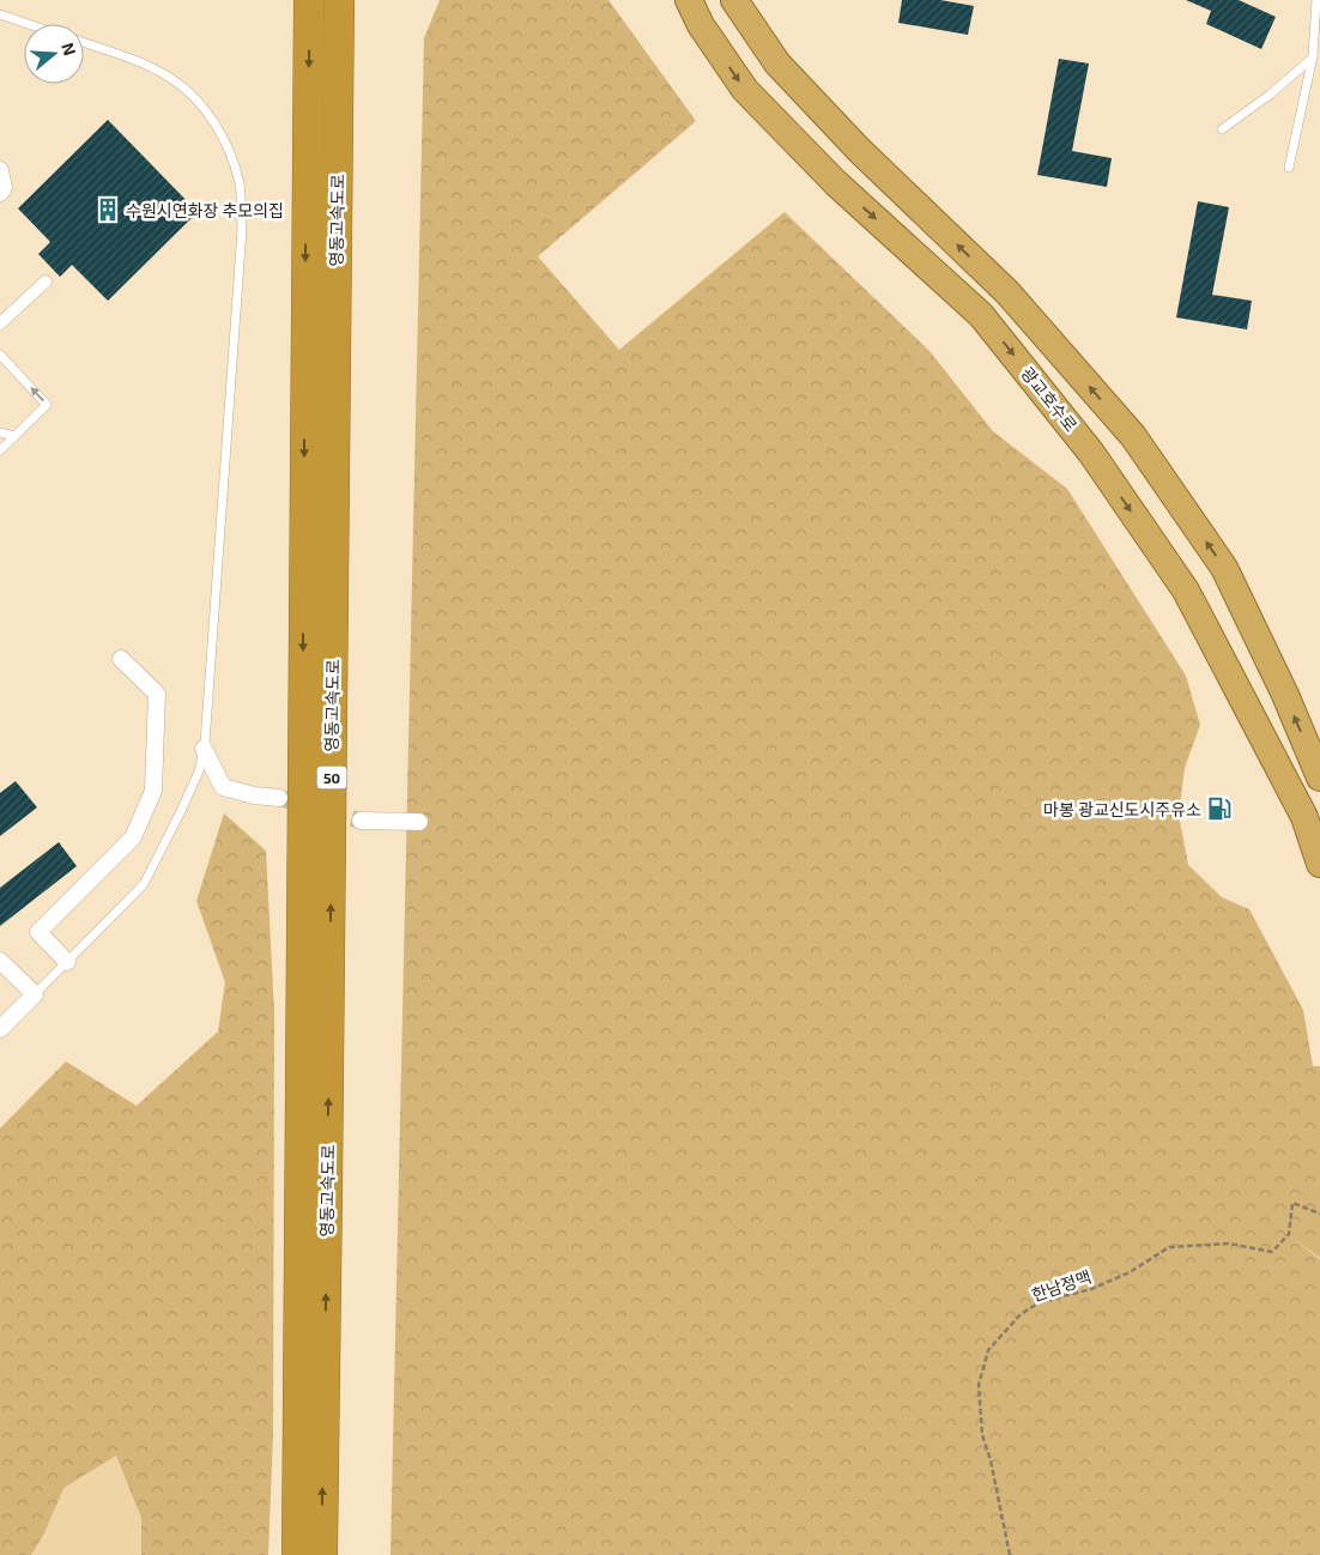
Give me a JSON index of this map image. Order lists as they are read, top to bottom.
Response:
{
  "streets": {
    "highway": ["영동고속도로", "광교호수로", "50"],
    "path": ["한남정맥"]
  },
  "places": {
    "building": ["수원시연화장 추모의집"],
    "fuel station": ["마봉 광교신도시주유소"]
  },
  "north": "right"
}
